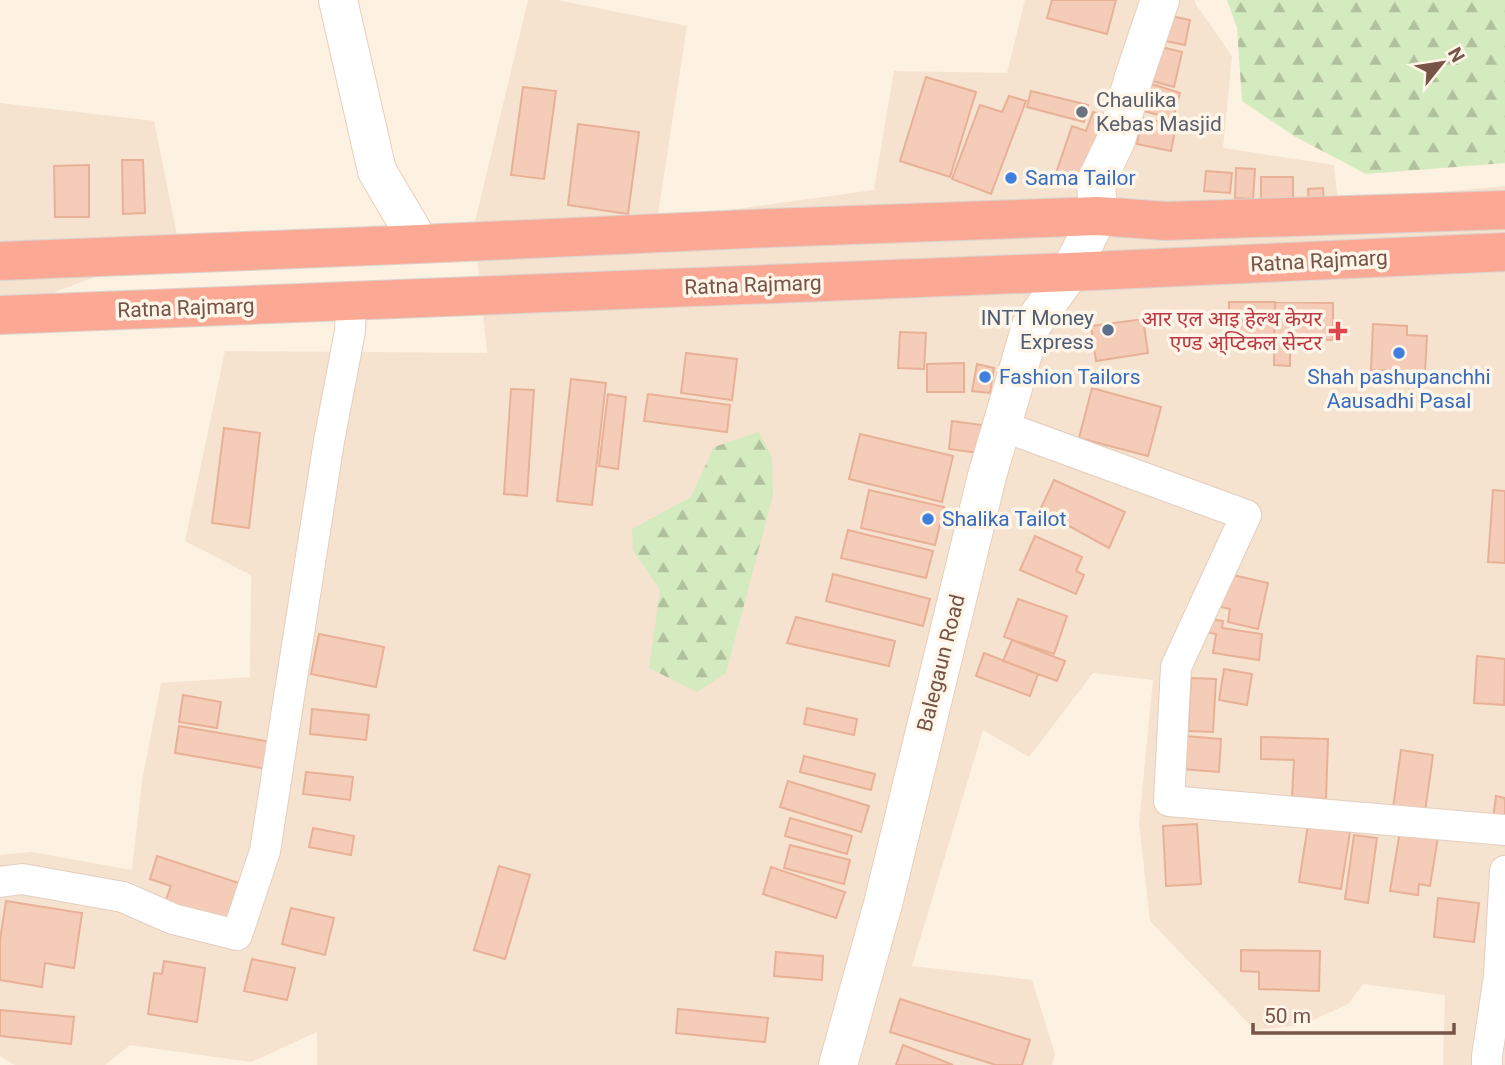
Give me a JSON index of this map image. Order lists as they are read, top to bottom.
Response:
{
  "streets": {
    "highway": ["Ratna Rajmarg"],
    "street": ["Balegaun Road"]
  },
  "crossings": [
    ["Ratna Rajmarg", "Balegaun Road"]
  ],
  "places": {
    "other": [
      "Chaulika Kebas Masjid",
      "Sama Tailor",
      "INTT Money Express",
      "Shah pashupanchhi Aausadhi Pasal",
      "Fashion Tailors",
      "Shalika Tailot"
    ],
    "health": ["आर एल आइ हेल्थ केयर एण्ड अ्प्टिकल सेन्टर"]
  },
  "scale_bar": "50 m",
  "north": "top right"
}
